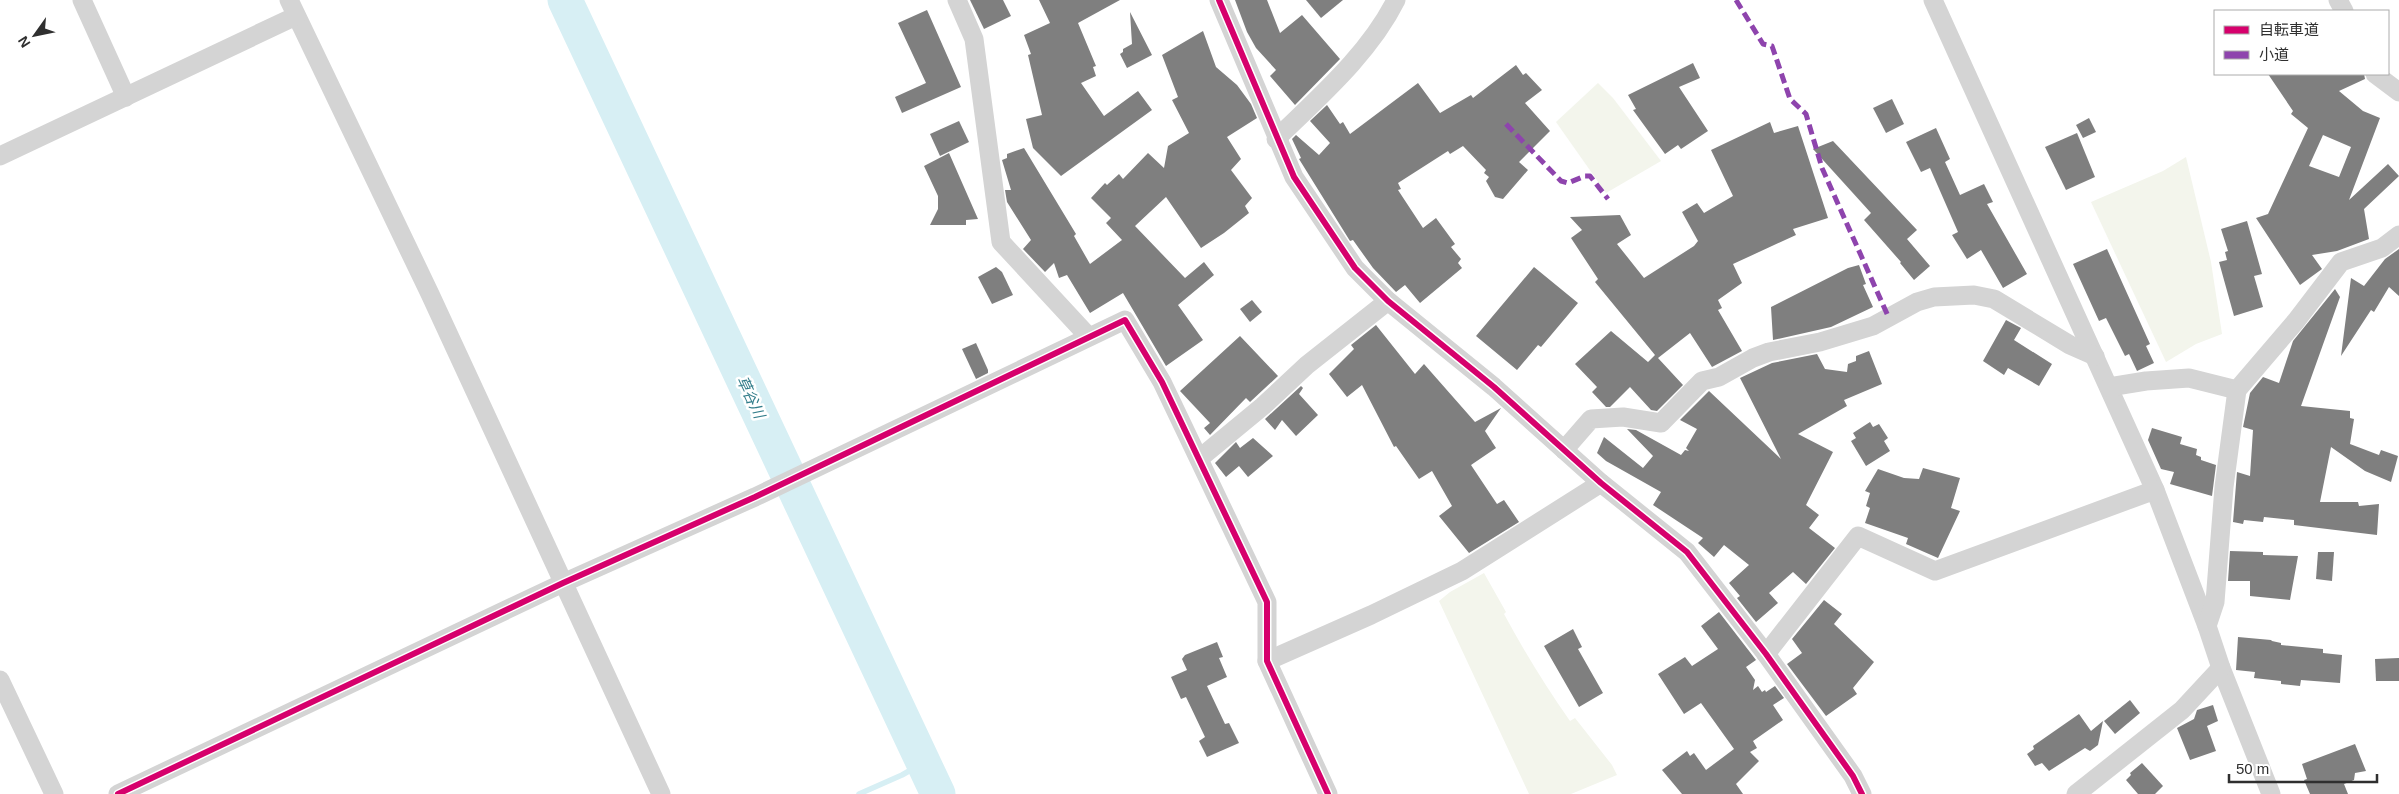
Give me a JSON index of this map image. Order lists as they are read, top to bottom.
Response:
{
  "water": ["草谷川"],
  "legend": ["自転車道", "小道"],
  "scale_bar": "50 m",
  "north": "bottom left"
}
